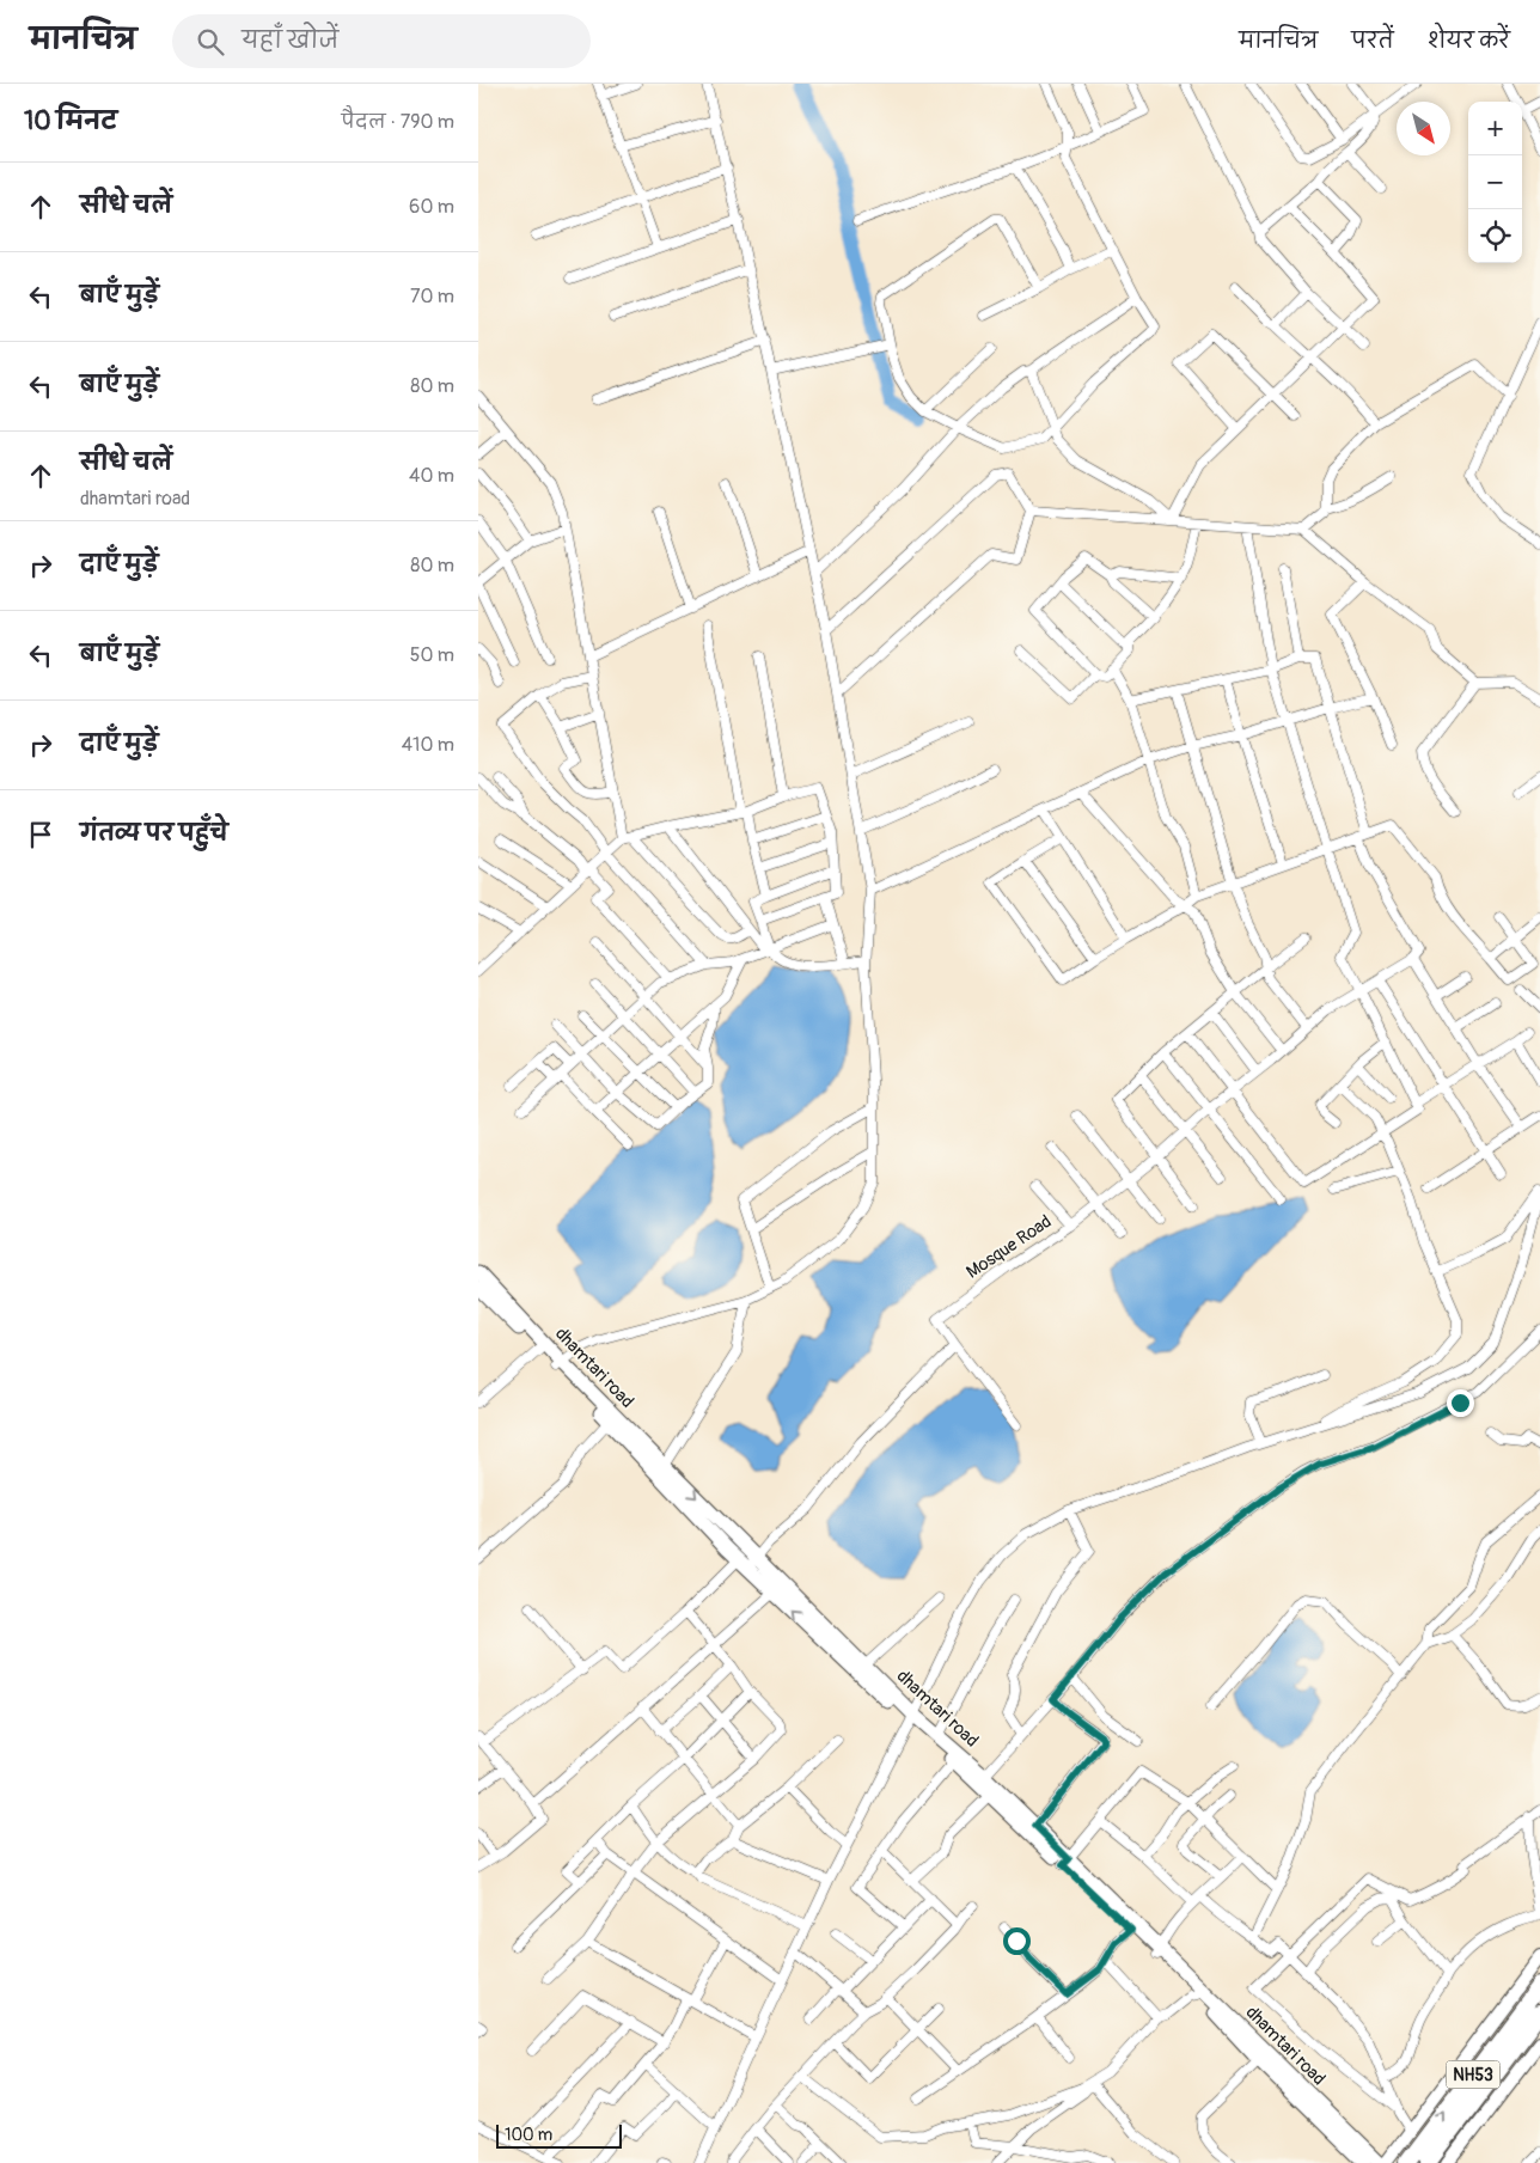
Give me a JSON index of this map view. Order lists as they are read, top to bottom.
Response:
{
  "streets": {
    "highway": ["NH53"],
    "main road": ["dhamtari road"],
    "street": ["Mosque Road"]
  },
  "scale_bar": "100 m",
  "north": "bottom right",
  "page": {
    "header": "मानचित्र",
    "search": "यहाँ खोजें",
    "nav": ["मानचित्र", "परतें", "शेयर करें"],
    "heading": ["10 मिनट", "पैदल · 790 m"],
    "map_buttons": ["+", "−"],
    "list": [
      ["सीधे चलें", "60 m"],
      ["बाएँ मुड़ें", "70 m"],
      ["बाएँ मुड़ें", "80 m"],
      ["सीधे चलें", "dhamtari road", "40 m"],
      ["दाएँ मुड़ें", "80 m"],
      ["बाएँ मुड़ें", "50 m"],
      ["दाएँ मुड़ें", "410 m"],
      "गंतव्य पर पहुँचे"
    ],
    "scale": "100 m"
  }
}
